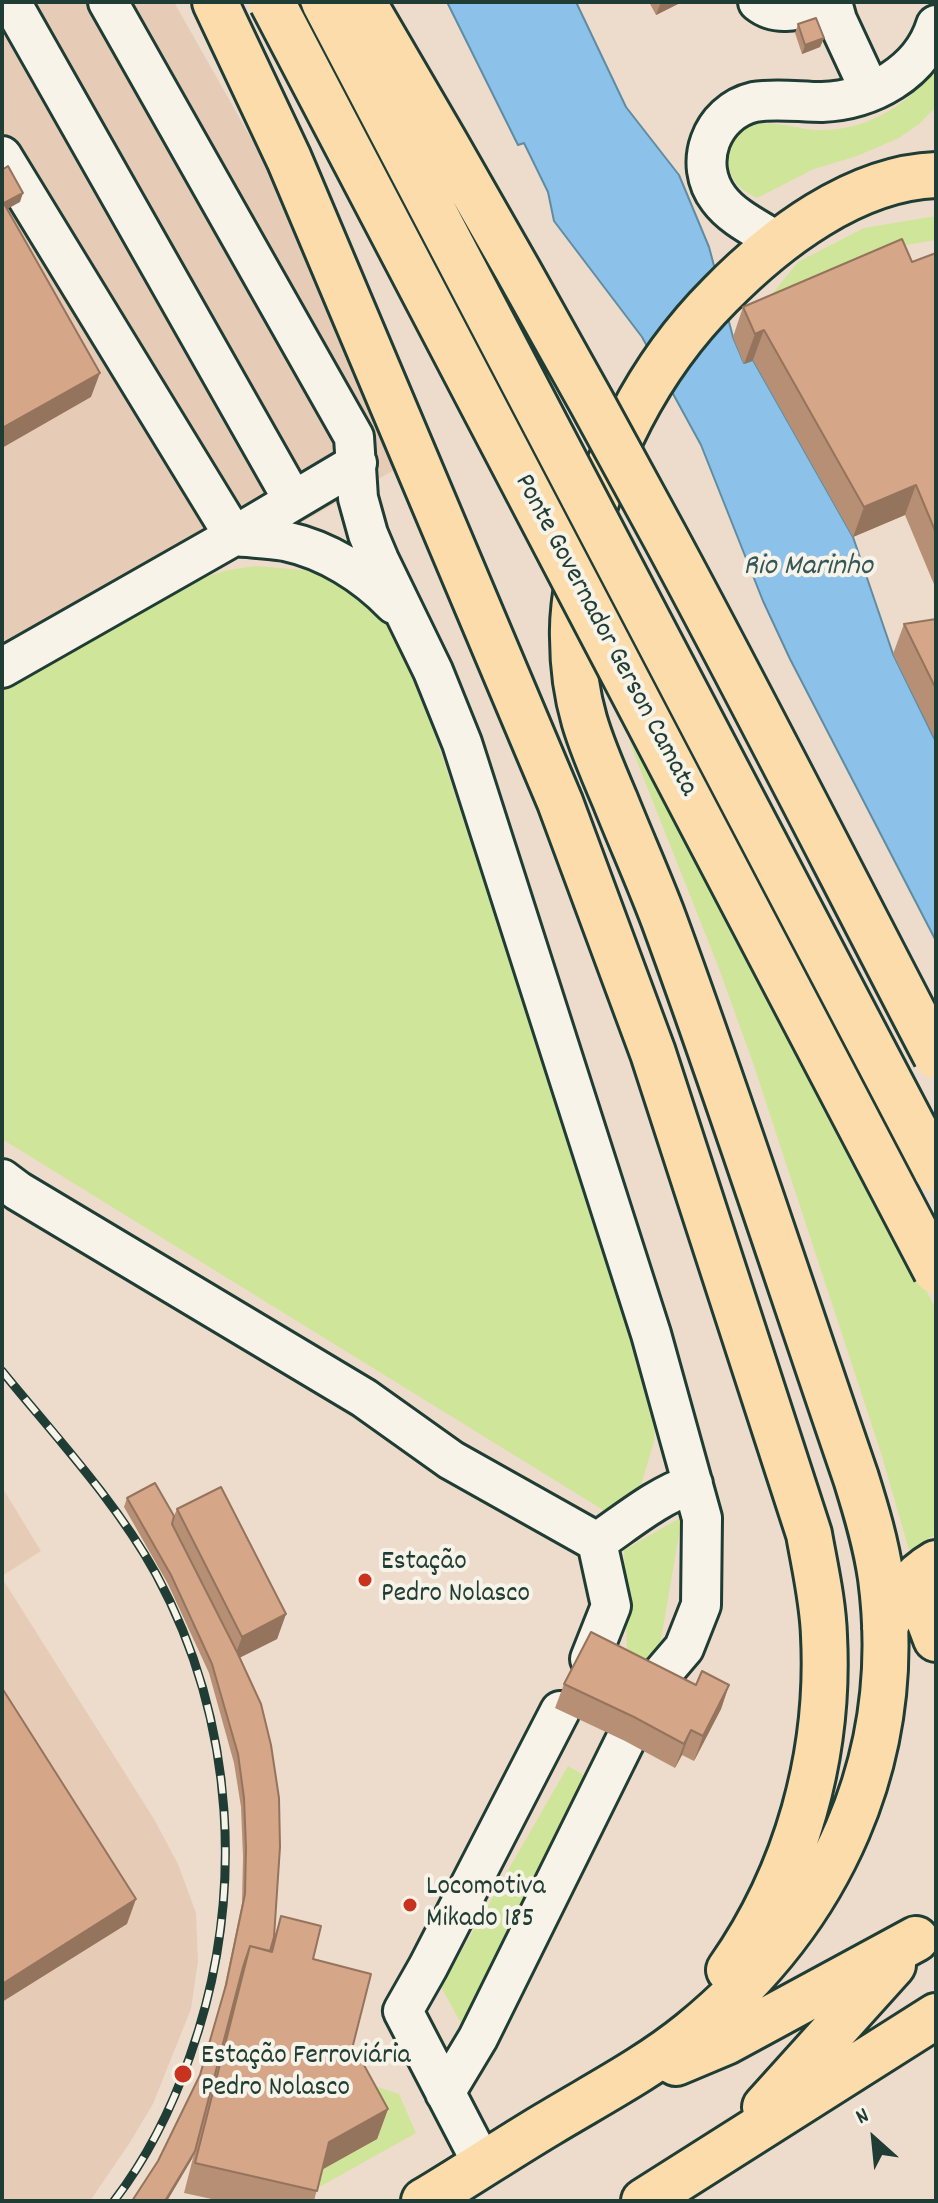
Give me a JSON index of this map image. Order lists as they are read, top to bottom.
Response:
{
  "streets": {
    "main road": ["Ponte Governador Gerson Camata"]
  },
  "water": ["Rio Marinho"],
  "places": ["Estação Pedro Nolasco", "Locomotiva Mikado 185", "Estação Ferroviária Pedro Nolasco"],
  "north": "top left"
}
